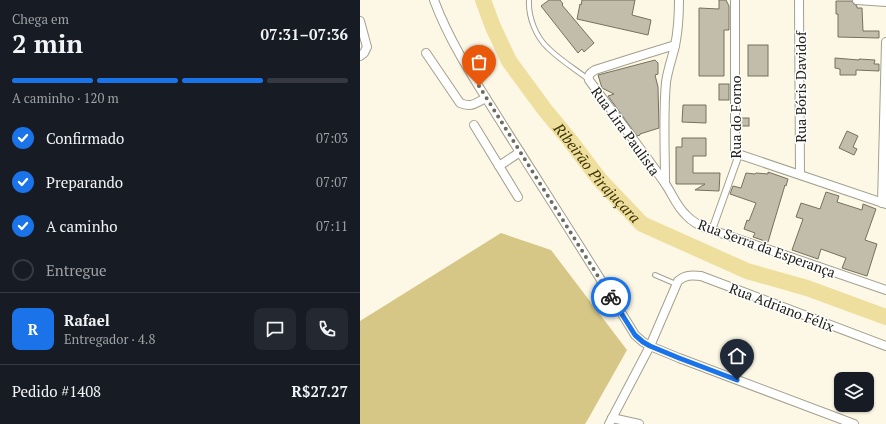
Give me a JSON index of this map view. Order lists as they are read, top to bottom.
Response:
{
  "streets": {
    "street": [
      "Rua Bóris Davidof",
      "Rua do Forno",
      "Rua Lira Paulista",
      "Rua Serra da Esperança",
      "Rua Adriano Félix"
    ]
  },
  "crossings": [
    ["Rua do Forno", "Rua Serra da Esperança"],
    ["Rua Lira Paulista", "Rua Serra da Esperança"]
  ],
  "water": ["Ribeirão Pirajuçara"],
  "page": {
    "heading": ["2 min", "Chega em", "07:31–07:36"],
    "panel": [
      "Rafael",
      "Entregador · 4.8",
      "Pedido #1408",
      "R$27.27"
    ],
    "bar": "A caminho · 120 m",
    "list": [
      ["Confirmado", "07:03"],
      ["Preparando", "07:07"],
      ["A caminho", "07:11"],
      "Entregue"
    ],
    "round": "R"
  }
}
